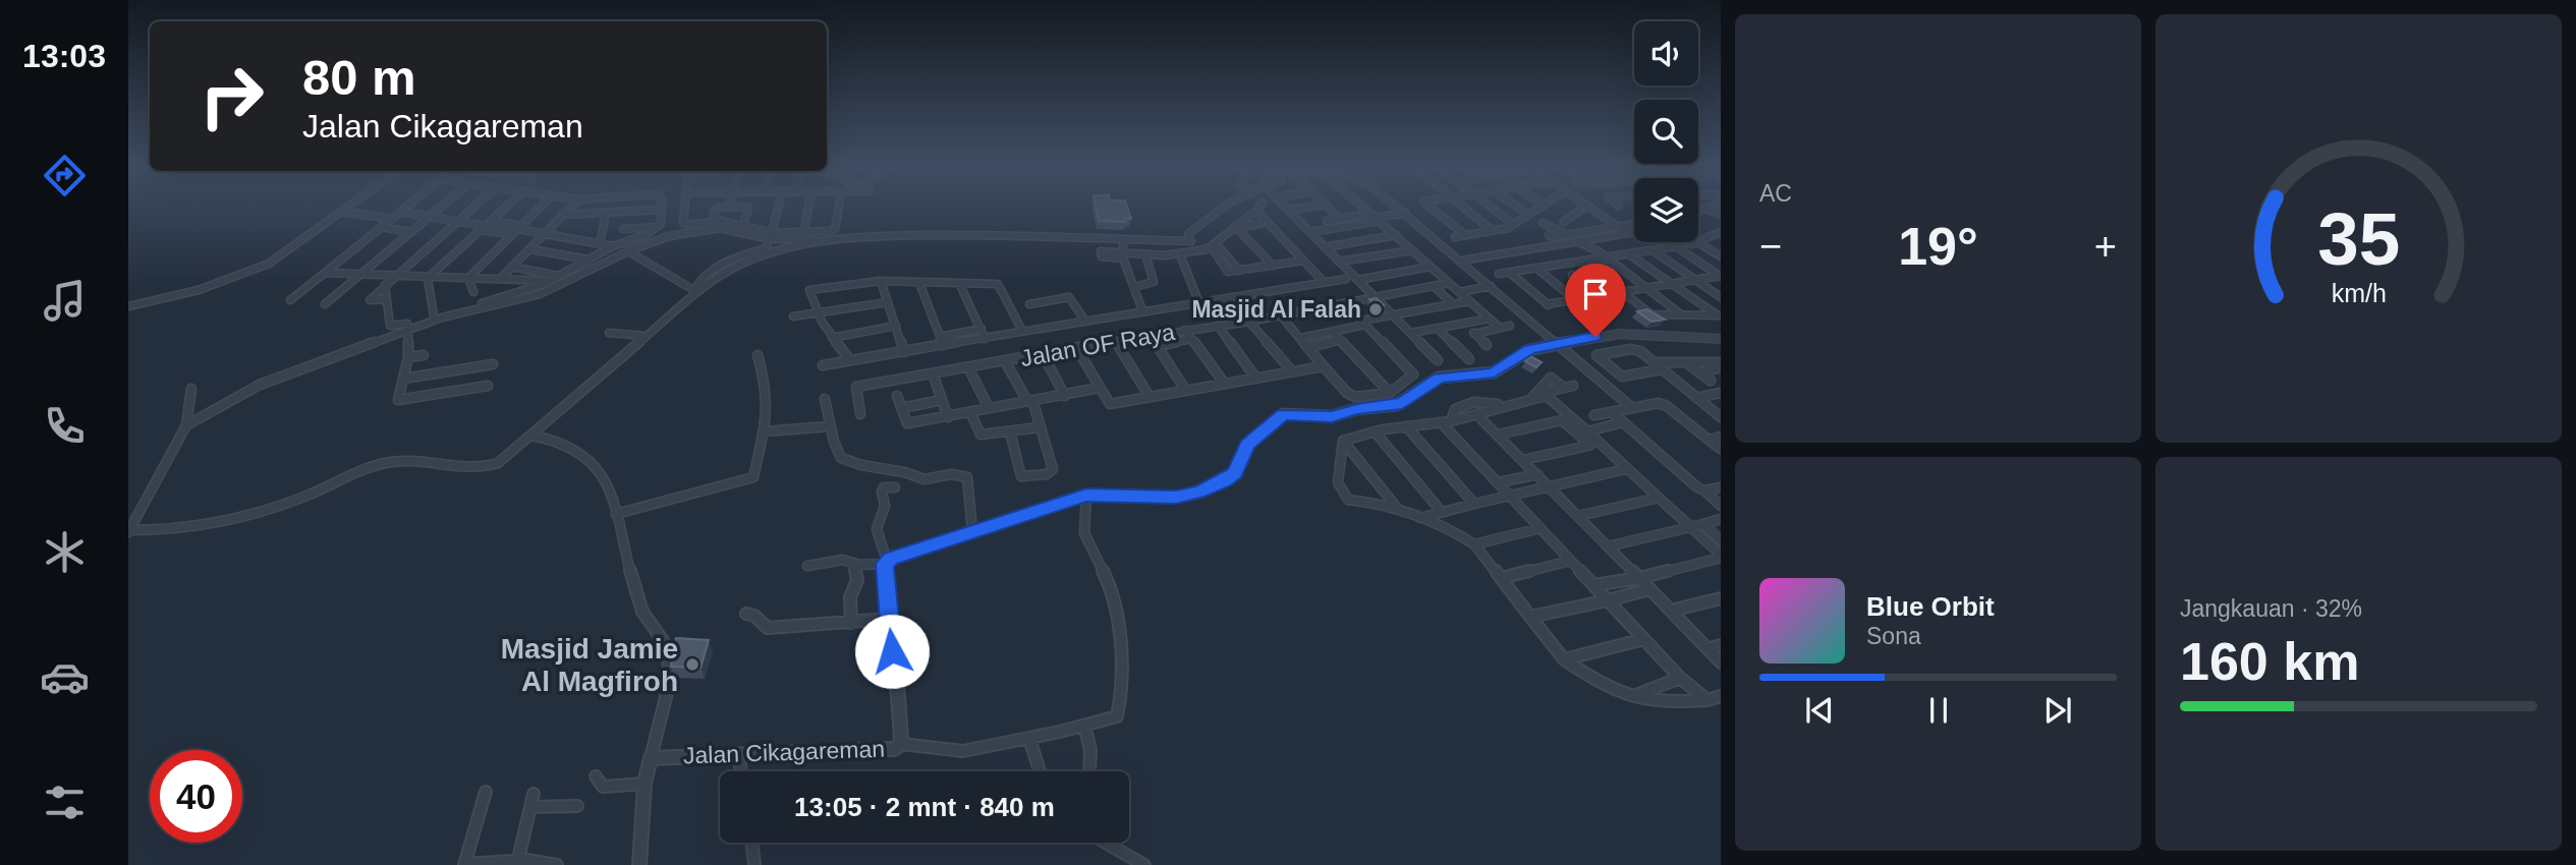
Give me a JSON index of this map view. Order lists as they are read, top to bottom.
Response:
{
  "streets": {
    "street": ["Jalan OF Raya", "Jalan Cikagareman"]
  },
  "places": ["Masjid Al Falah", "Masjid Jamie Al Magfiroh"],
  "page": {
    "tabs": "13:03",
    "tile": [
      "AC",
      ["Jangkauan · 32%", "160 km"]
    ],
    "turn": ["80 m", "Jalan Cikagareman"],
    "heat": ["−", "19°", "+"],
    "song": ["Blue Orbit", "Sona"],
    "limit": "40",
    "trip": "13:05 · 2 mnt · 840 m",
    "gauge": ["35", "km/h"]
  }
}
